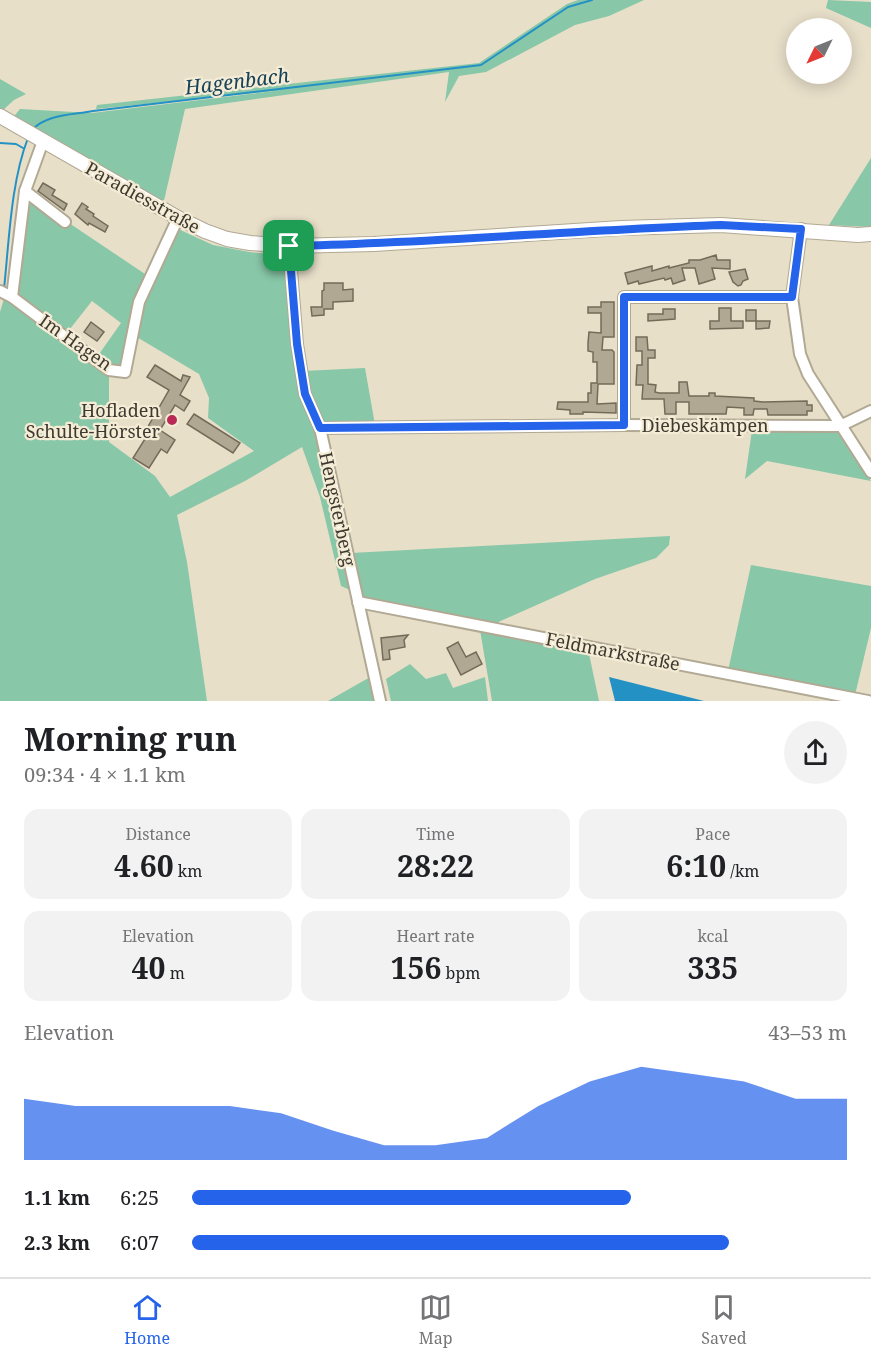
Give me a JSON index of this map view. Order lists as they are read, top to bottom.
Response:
{
  "streets": {
    "main road": ["Paradiesstraße"],
    "street": [
      "Im Hagen",
      "Diebeskämpen",
      "Hengsterberg",
      "Feldmarkstraße"
    ]
  },
  "crossings": [
    ["Paradiesstraße", "Im Hagen"],
    ["Paradiesstraße", "Hengsterberg"],
    ["Diebeskämpen", "Hengsterberg"],
    ["Hengsterberg", "Feldmarkstraße"]
  ],
  "water": ["Hagenbach"],
  "places": ["Hofladen Schulte-Hörster"],
  "north": "bottom left",
  "page": {
    "heading": ["Morning run", "09:34 · 4 × 1.1 km"],
    "stats": [
      ["Distance", "4.60 km"],
      ["Time", "28:22"],
      ["Pace", "6:10 /km"],
      ["Elevation", "40 m"],
      ["Heart rate", "156 bpm"],
      ["kcal", "335"]
    ],
    "chart": ["Elevation", "43–53 m"],
    "list": [
      {
        "name": "1.1 km",
        "note": "6:25"
      },
      {
        "name": "2.3 km",
        "note": "6:07"
      }
    ],
    "tabs": ["Home", "Map", "Saved"]
  }
}
